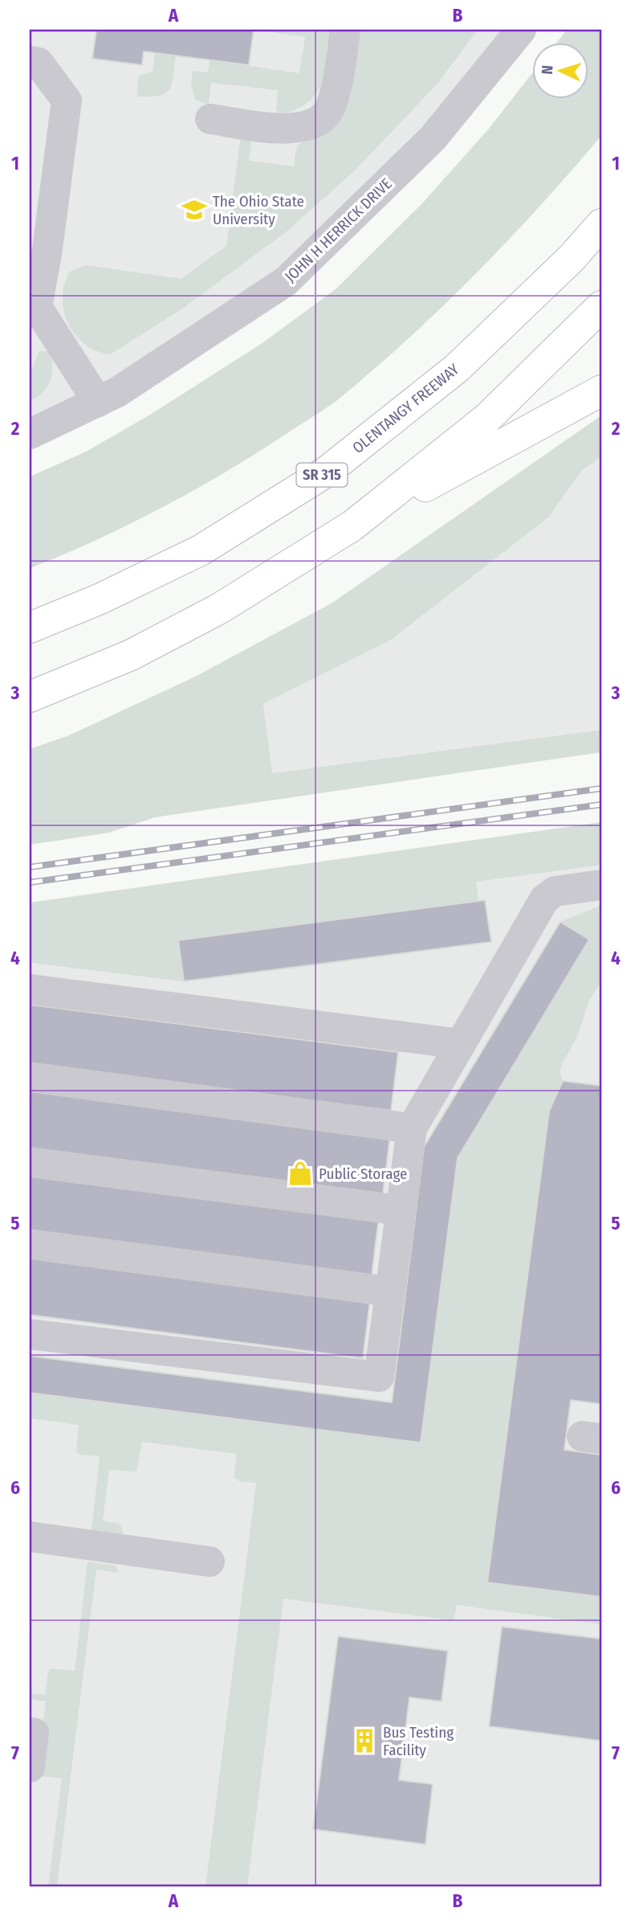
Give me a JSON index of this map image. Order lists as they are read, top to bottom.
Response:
{
  "streets": {
    "highway": ["OLENTANGY FREEWAY", "SR 315"],
    "street": ["JOHN H HERRICK DRIVE"]
  },
  "places": {
    "school or university": ["The Ohio State University"],
    "shop": ["Public Storage"],
    "building": ["Bus Testing Facility"]
  },
  "north": "left",
  "grid": {
    "columns": ["A", "B"],
    "rows": [
      "1",
      "2",
      "3",
      "4",
      "5",
      "6",
      "7"
    ]
  }
}
